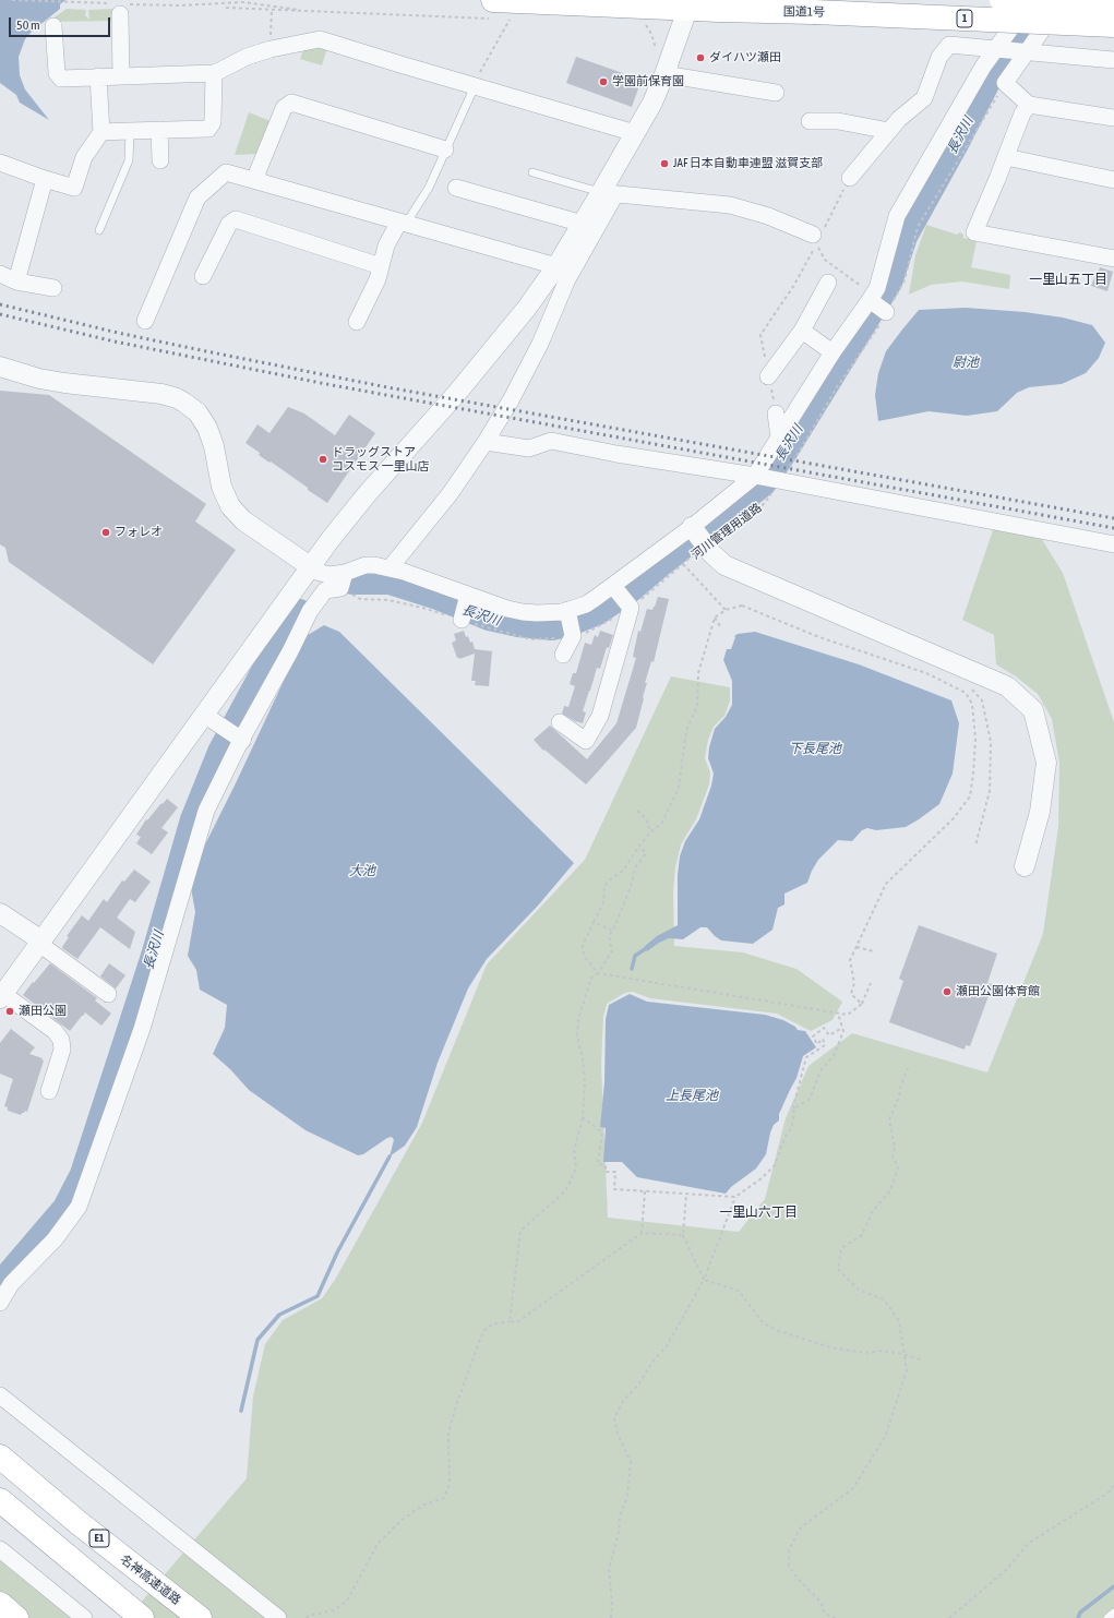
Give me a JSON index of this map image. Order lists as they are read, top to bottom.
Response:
{
  "streets": {
    "main road": [
      "国道1号",
      "1",
      "E1",
      "名神高速道路"
    ],
    "path": ["河川管理用道路"]
  },
  "districts": ["一里山五丁目", "一里山六丁目"],
  "water": [
    "長沢川",
    "尉池",
    "下長尾池",
    "大池",
    "上長尾池"
  ],
  "places": [
    "ダイハツ瀬田",
    "学園前保育園",
    "JAF 日本自動車連盟 滋賀支部",
    "ドラッグストア コスモス 一里山店",
    "フォレオ",
    "瀬田公園体育館",
    "瀬田公園"
  ],
  "scale_bar": "50 m"
}
